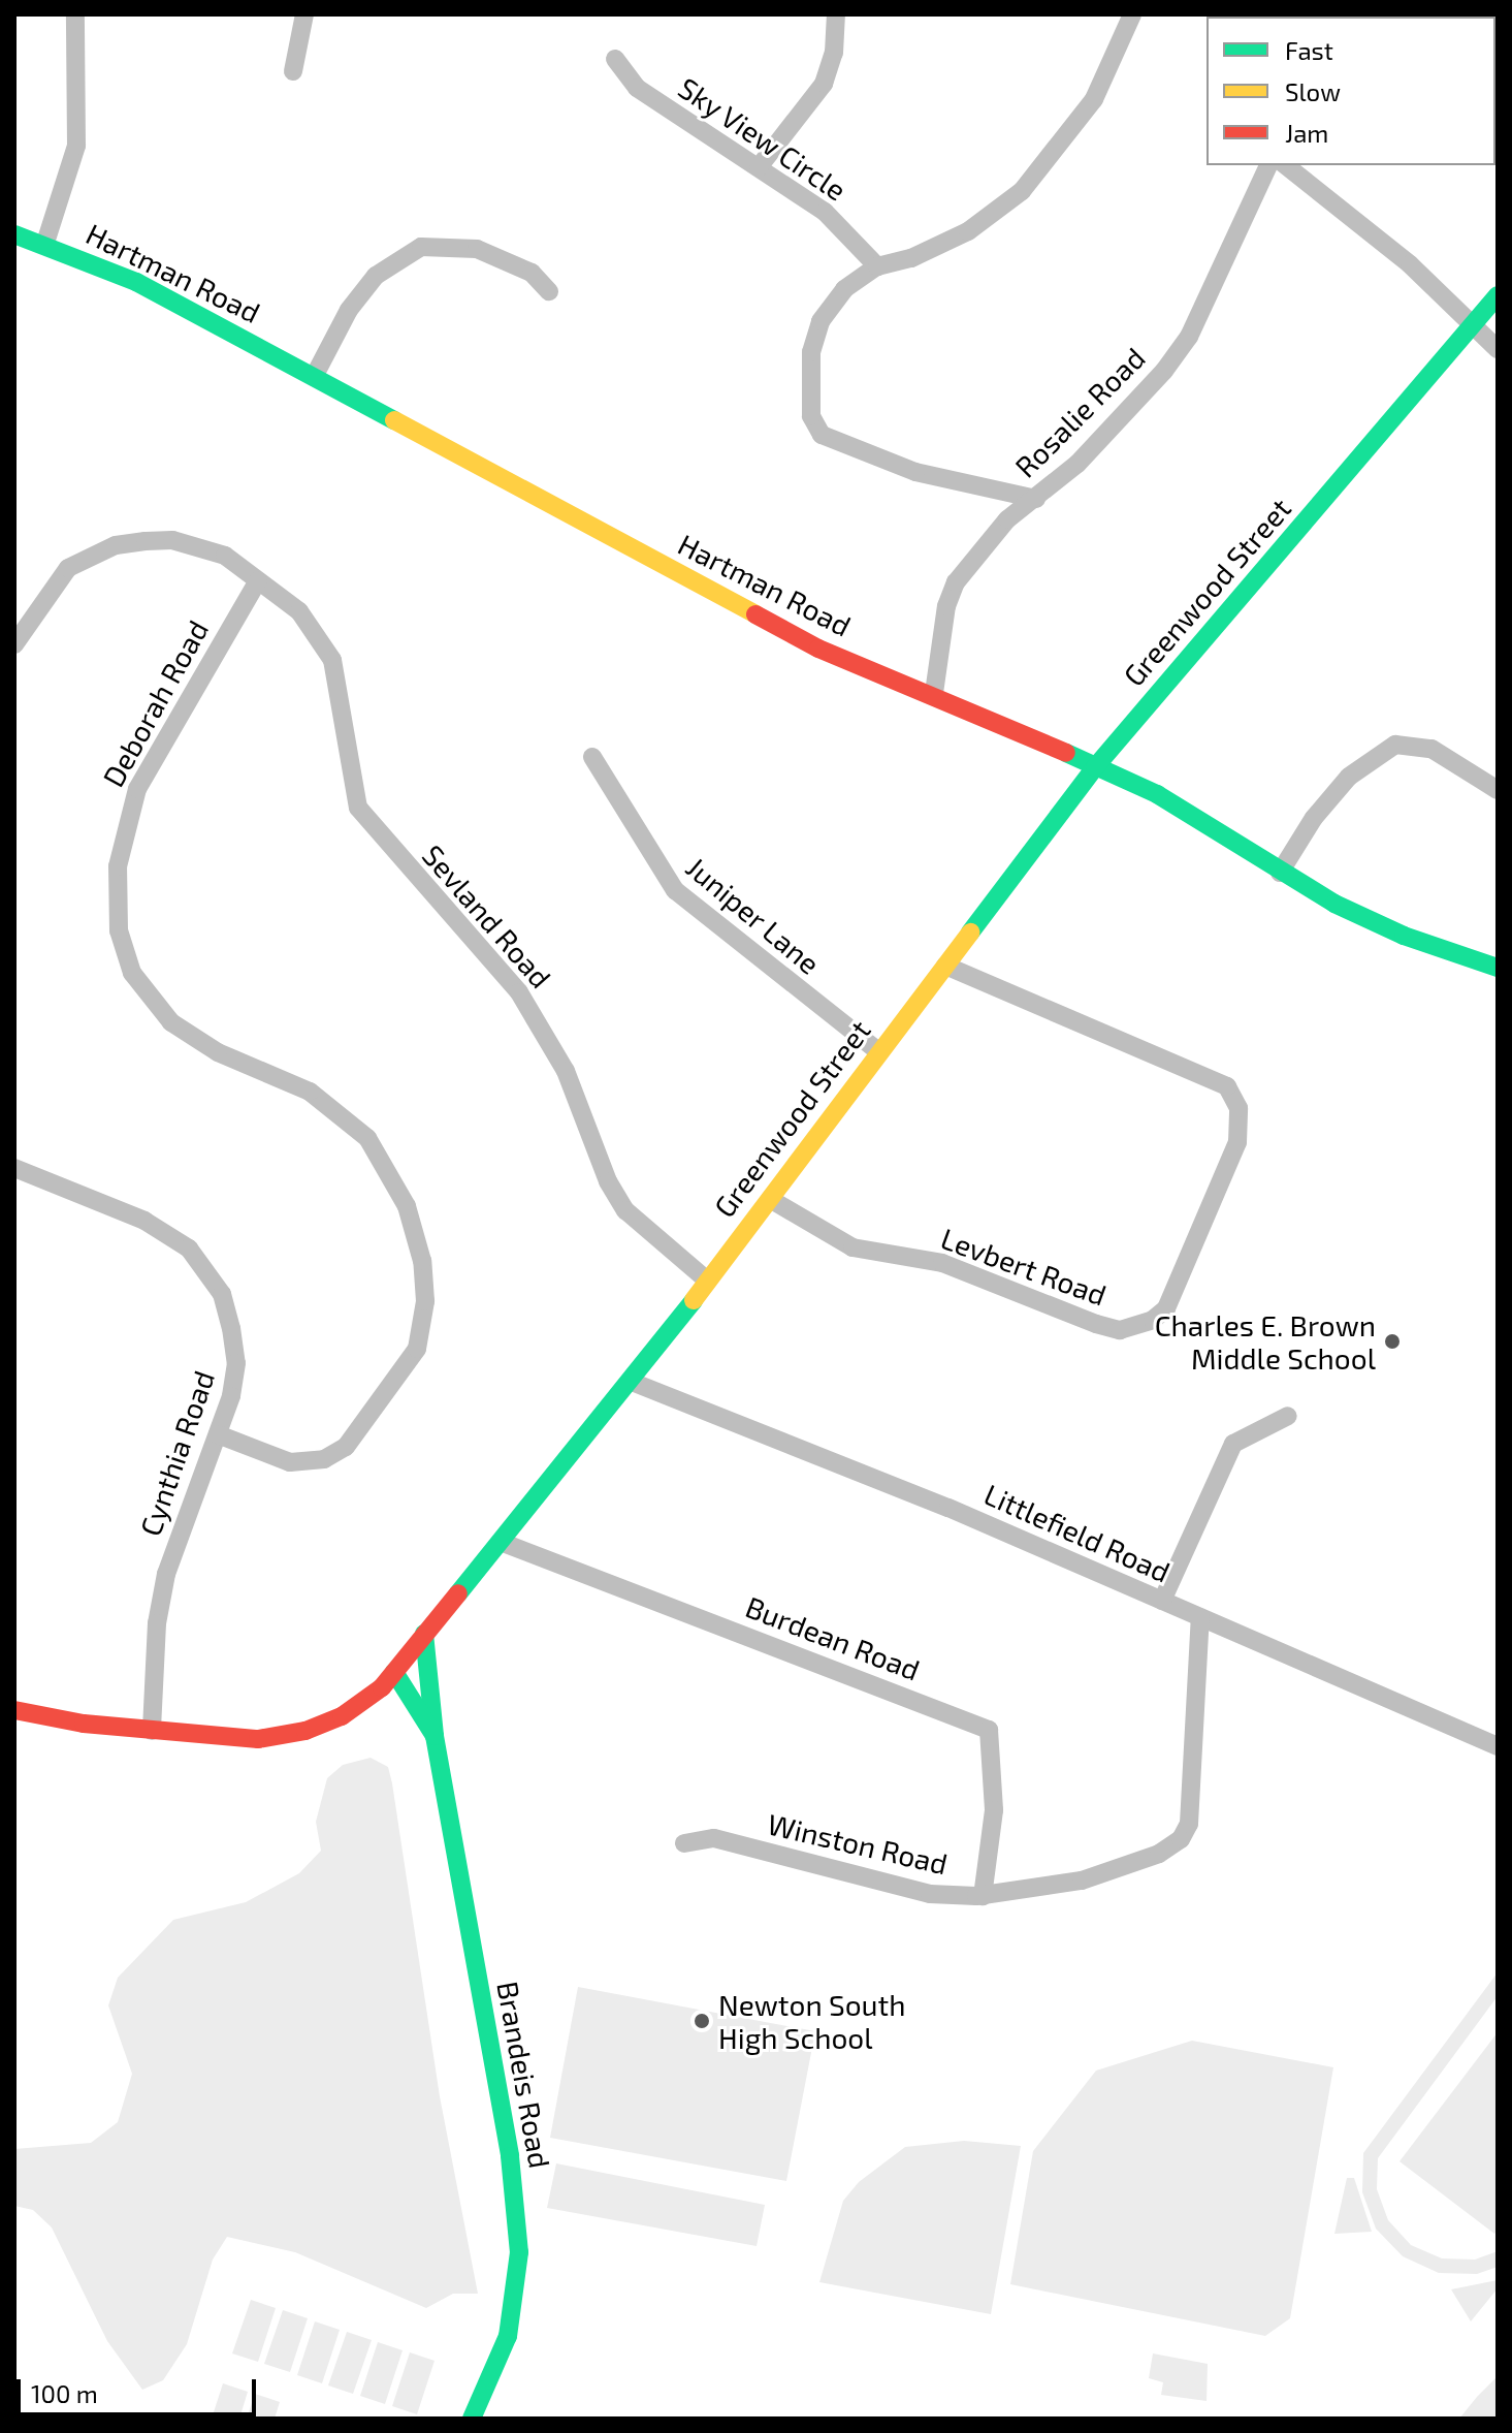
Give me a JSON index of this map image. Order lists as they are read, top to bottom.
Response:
{
  "streets": {
    "street": [
      "Sky View Circle",
      "Hartman Road",
      "Rosalie Road",
      "Greenwood Street",
      "Deborah Road",
      "Juniper Lane",
      "Sevland Road",
      "Levbert Road",
      "Cynthia Road",
      "Littlefield Road",
      "Burdean Road",
      "Winston Road",
      "Brandeis Road"
    ]
  },
  "crossings": [
    ["Hartman Road", "Rosalie Road"],
    ["Hartman Road", "Greenwood Street"],
    ["Greenwood Street", "Juniper Lane"],
    ["Greenwood Street", "Sevland Road"],
    ["Greenwood Street", "Levbert Road"],
    ["Greenwood Street", "Cynthia Road"],
    ["Greenwood Street", "Littlefield Road"],
    ["Greenwood Street", "Burdean Road"],
    ["Greenwood Street", "Brandeis Road"],
    ["Deborah Road", "Sevland Road"],
    ["Deborah Road", "Cynthia Road"],
    ["Littlefield Road", "Winston Road"],
    ["Burdean Road", "Winston Road"]
  ],
  "places": ["Charles E. Brown Middle School", "Newton South High School"],
  "legend": ["Fast", "Slow", "Jam"],
  "scale_bar": "100 m"
}
